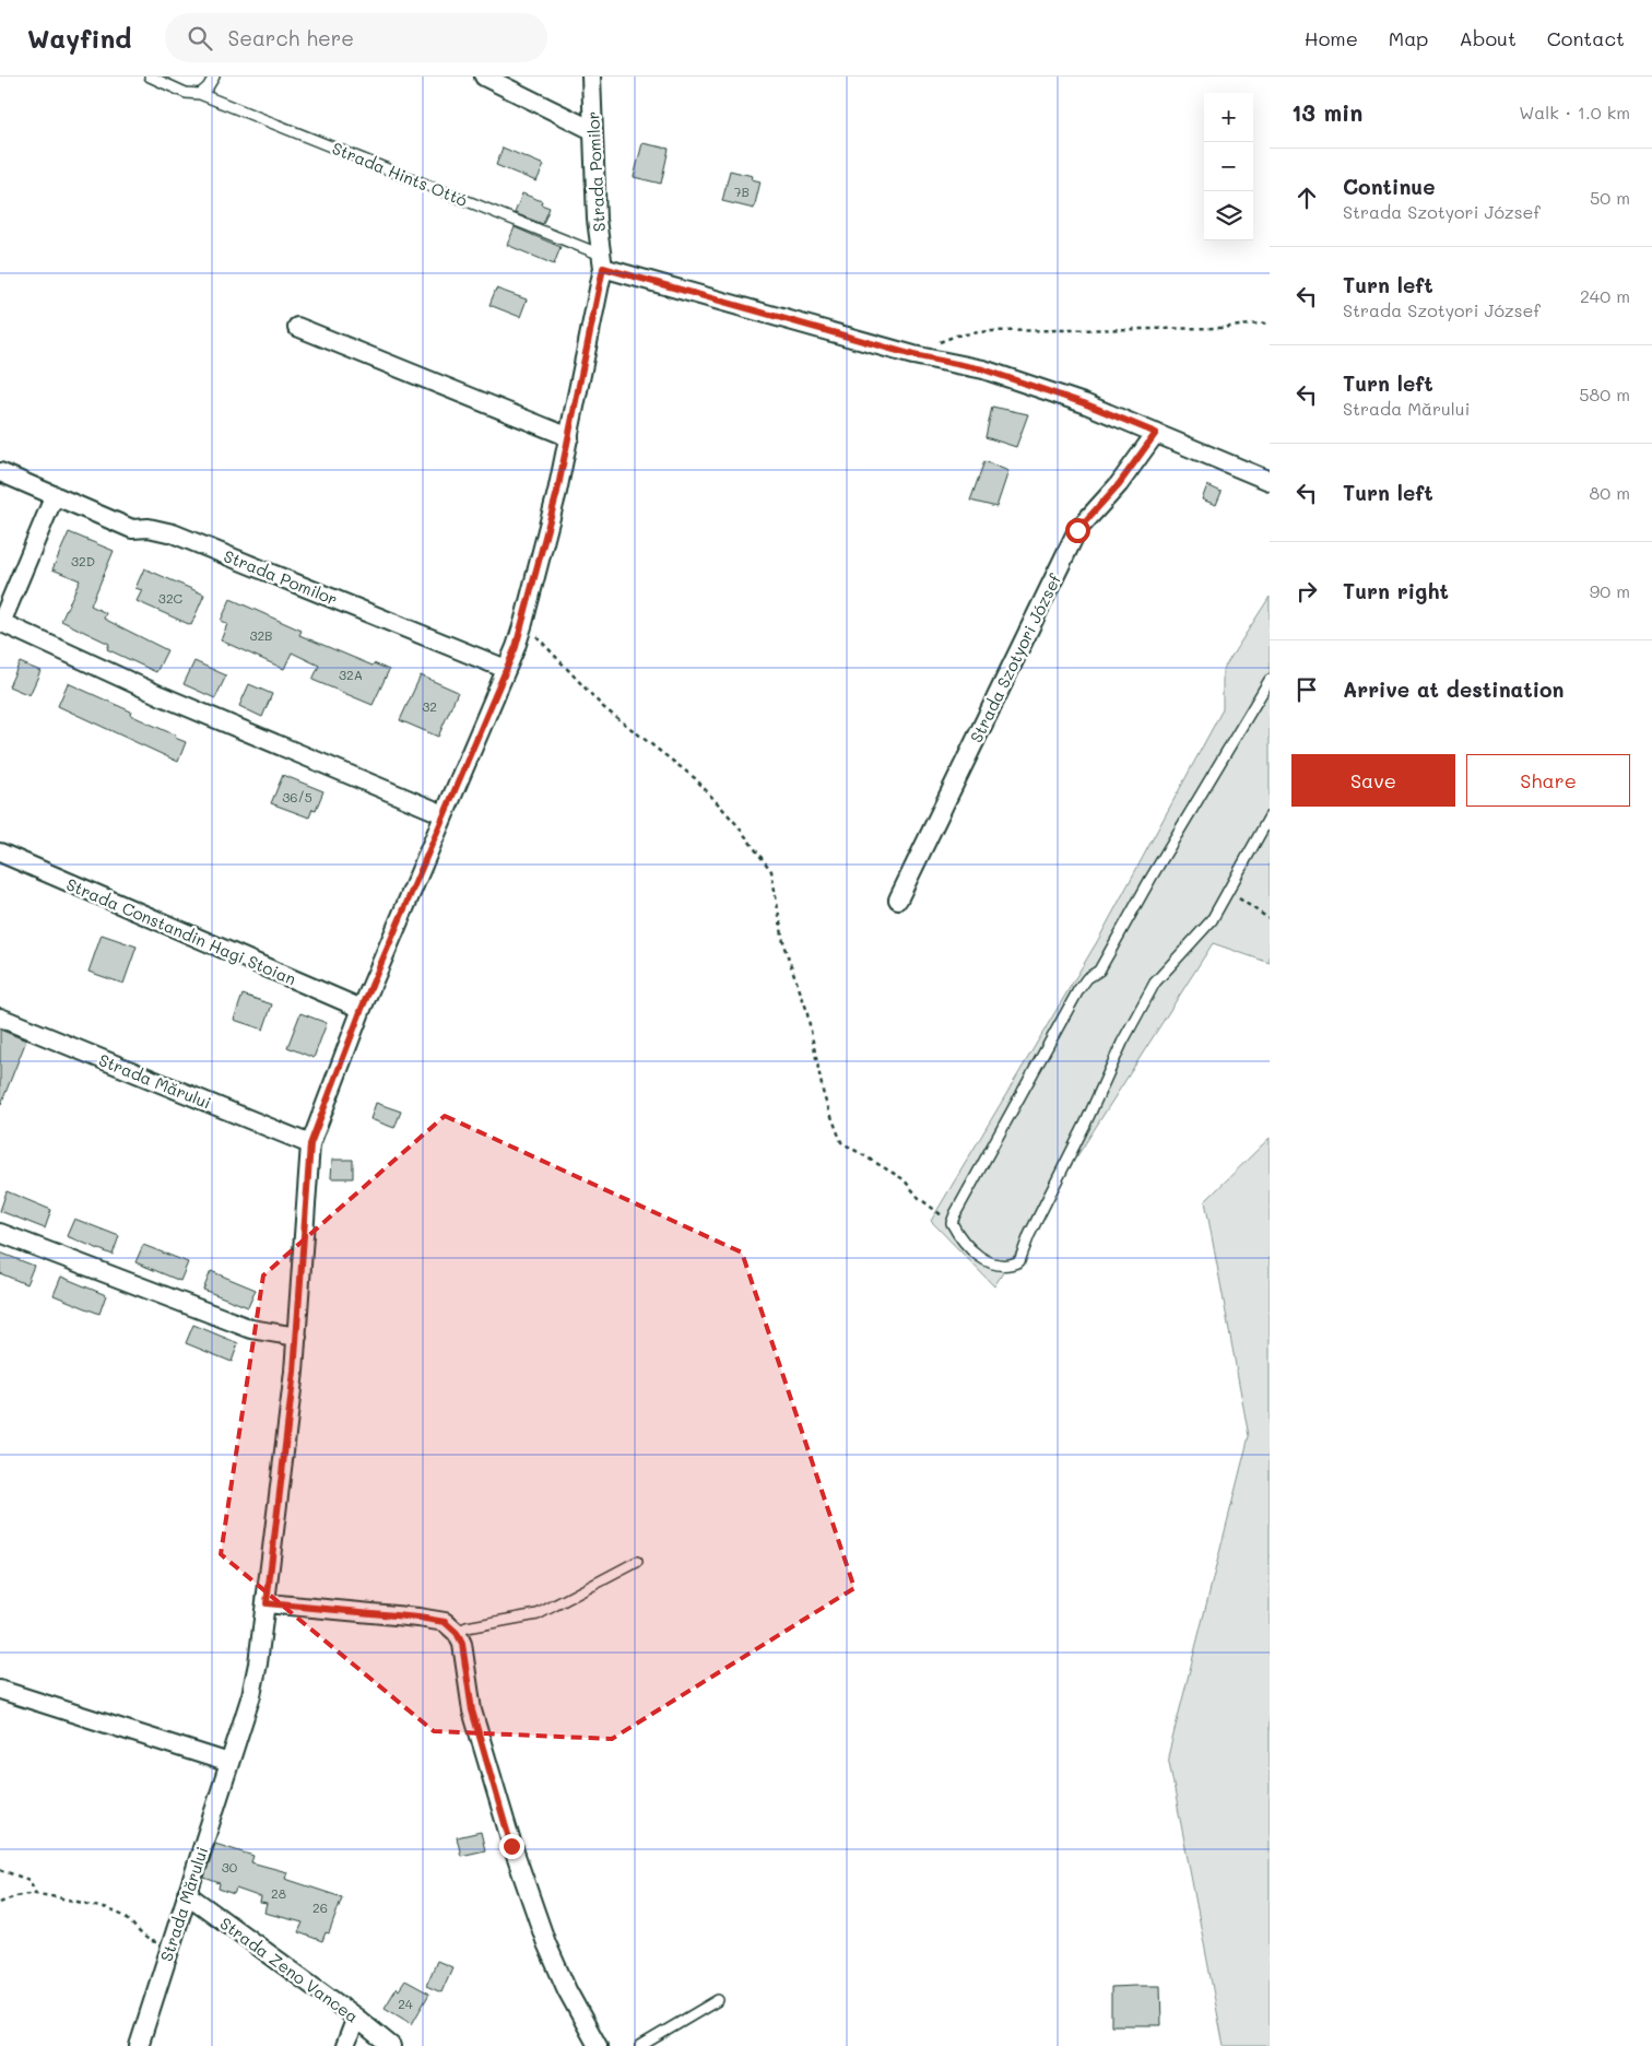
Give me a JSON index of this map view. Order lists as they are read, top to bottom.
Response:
{
  "streets": {
    "street": [
      "Strada Pomilor",
      "Strada Szotyori József",
      "Strada Constandin Hagi Stoian",
      "Strada Mărului",
      "Strada Zeno Vancea"
    ],
    "lane": ["Strada Hints Ottó"]
  },
  "crossings": [
    ["Strada Pomilor", "Strada Hints Ottó"],
    ["Strada Pomilor", "Strada Mărului"],
    ["Strada Hints Ottó", "Strada Mărului"],
    ["Strada Constandin Hagi Stoian", "Strada Mărului"],
    ["Strada Mărului", "Strada Zeno Vancea"]
  ],
  "house_numbers": [
    "7B",
    "32D",
    "32C",
    "32B",
    "32A",
    "32",
    "36/5",
    "30",
    "28",
    "26",
    "24"
  ],
  "page": {
    "header": "Wayfind",
    "search": "Search here",
    "nav": [
      "Home",
      "Map",
      "About",
      "Contact"
    ],
    "heading": ["13 min", "Walk · 1.0 km"],
    "map_buttons": ["+", "−"],
    "list": [
      ["Continue", "Strada Szotyori József", "50 m"],
      ["Turn left", "Strada Szotyori József", "240 m"],
      ["Turn left", "Strada Mărului", "580 m"],
      ["Turn left", "80 m"],
      ["Turn right", "90 m"],
      "Arrive at destination"
    ],
    "buttons": ["Save", "Share"]
  }
}
